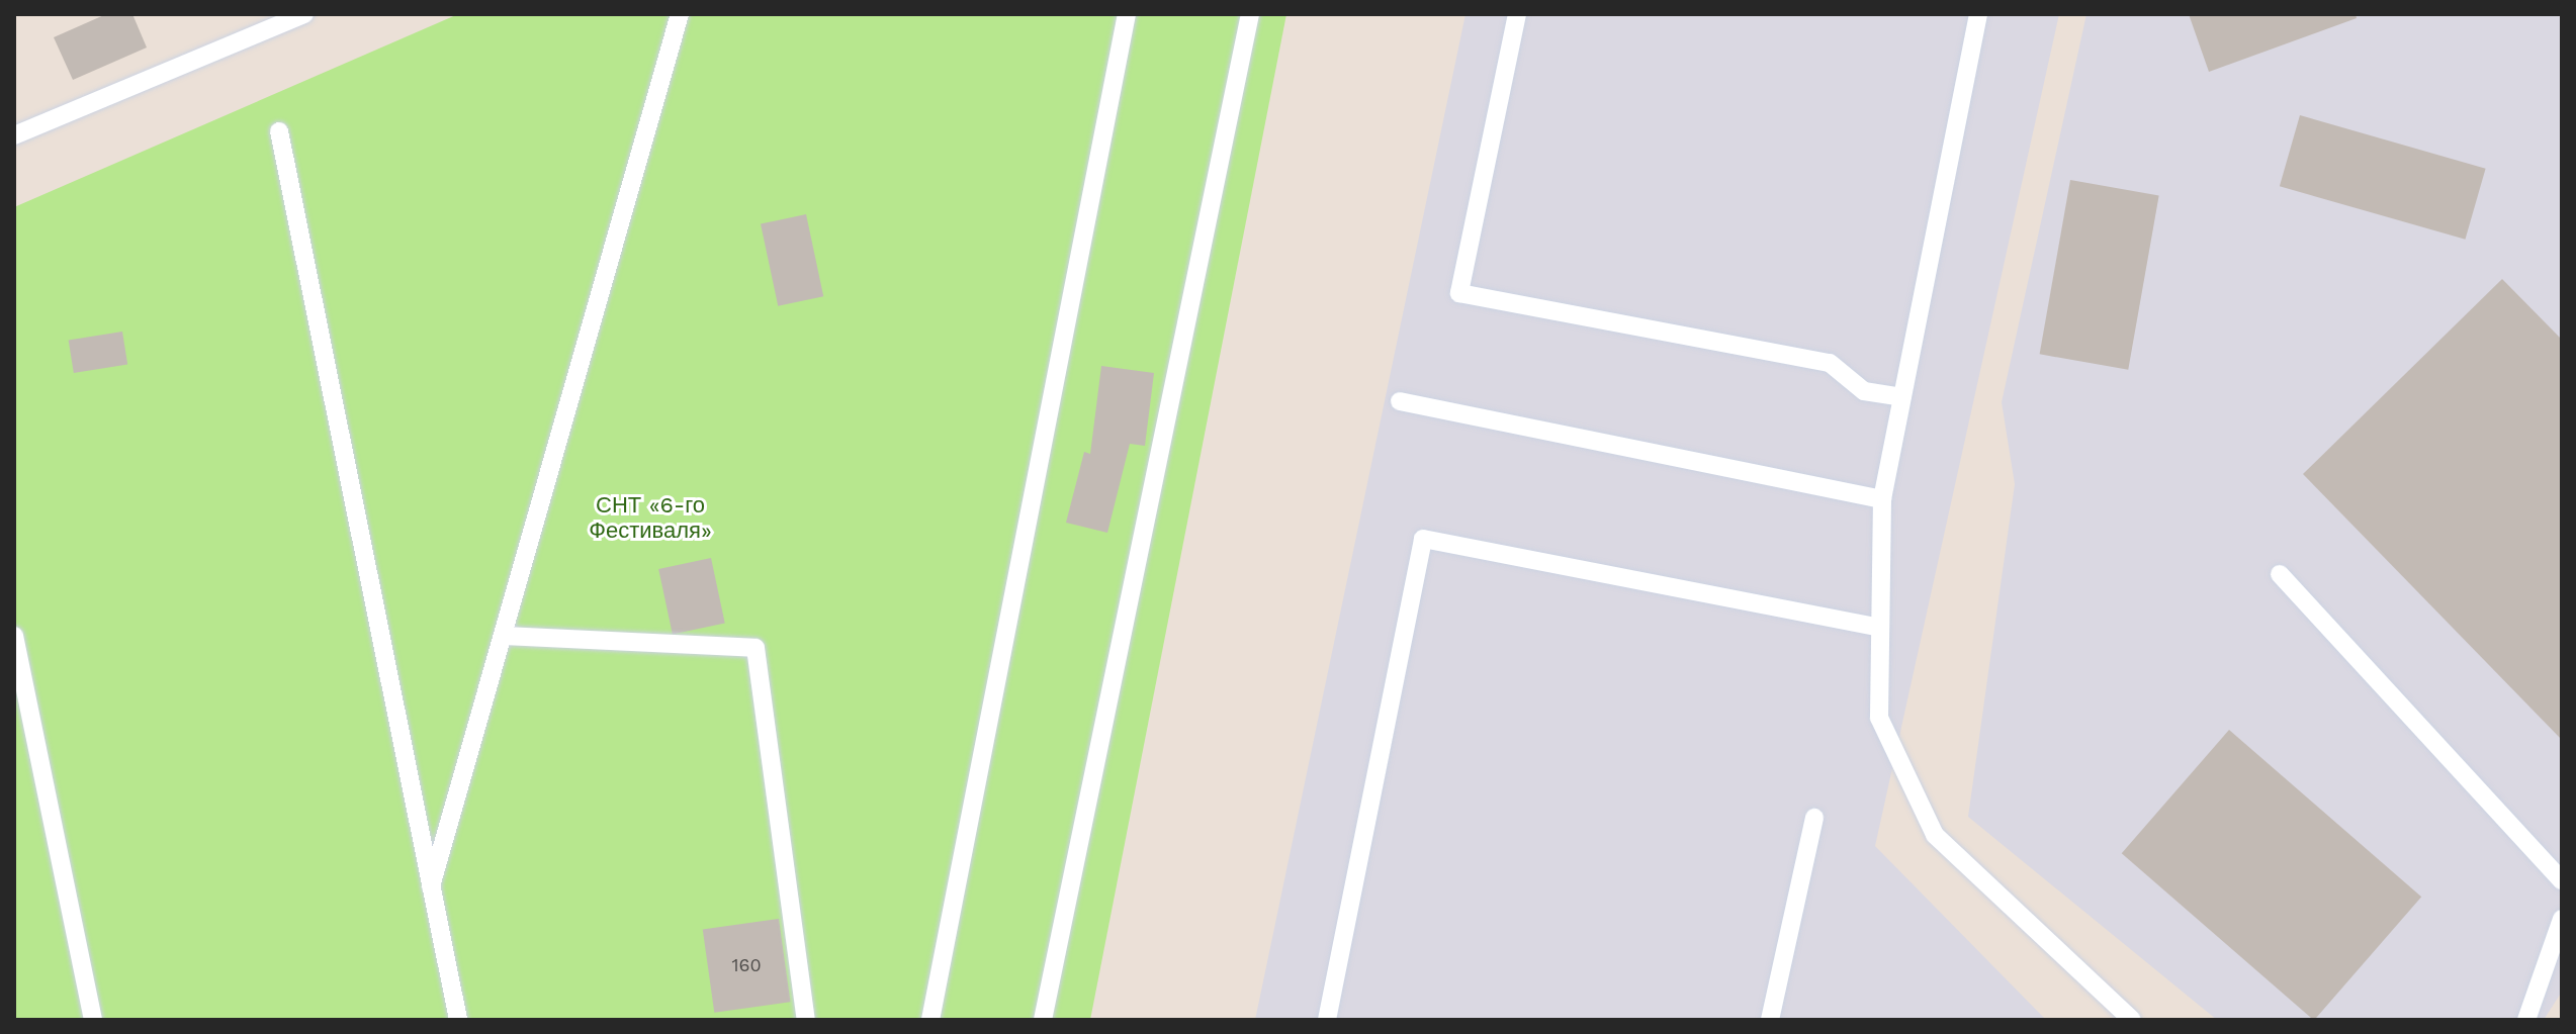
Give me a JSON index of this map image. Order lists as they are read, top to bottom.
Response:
{
  "parks": ["СНТ «6-го Фестиваля»"],
  "house_numbers": ["160"]
}
